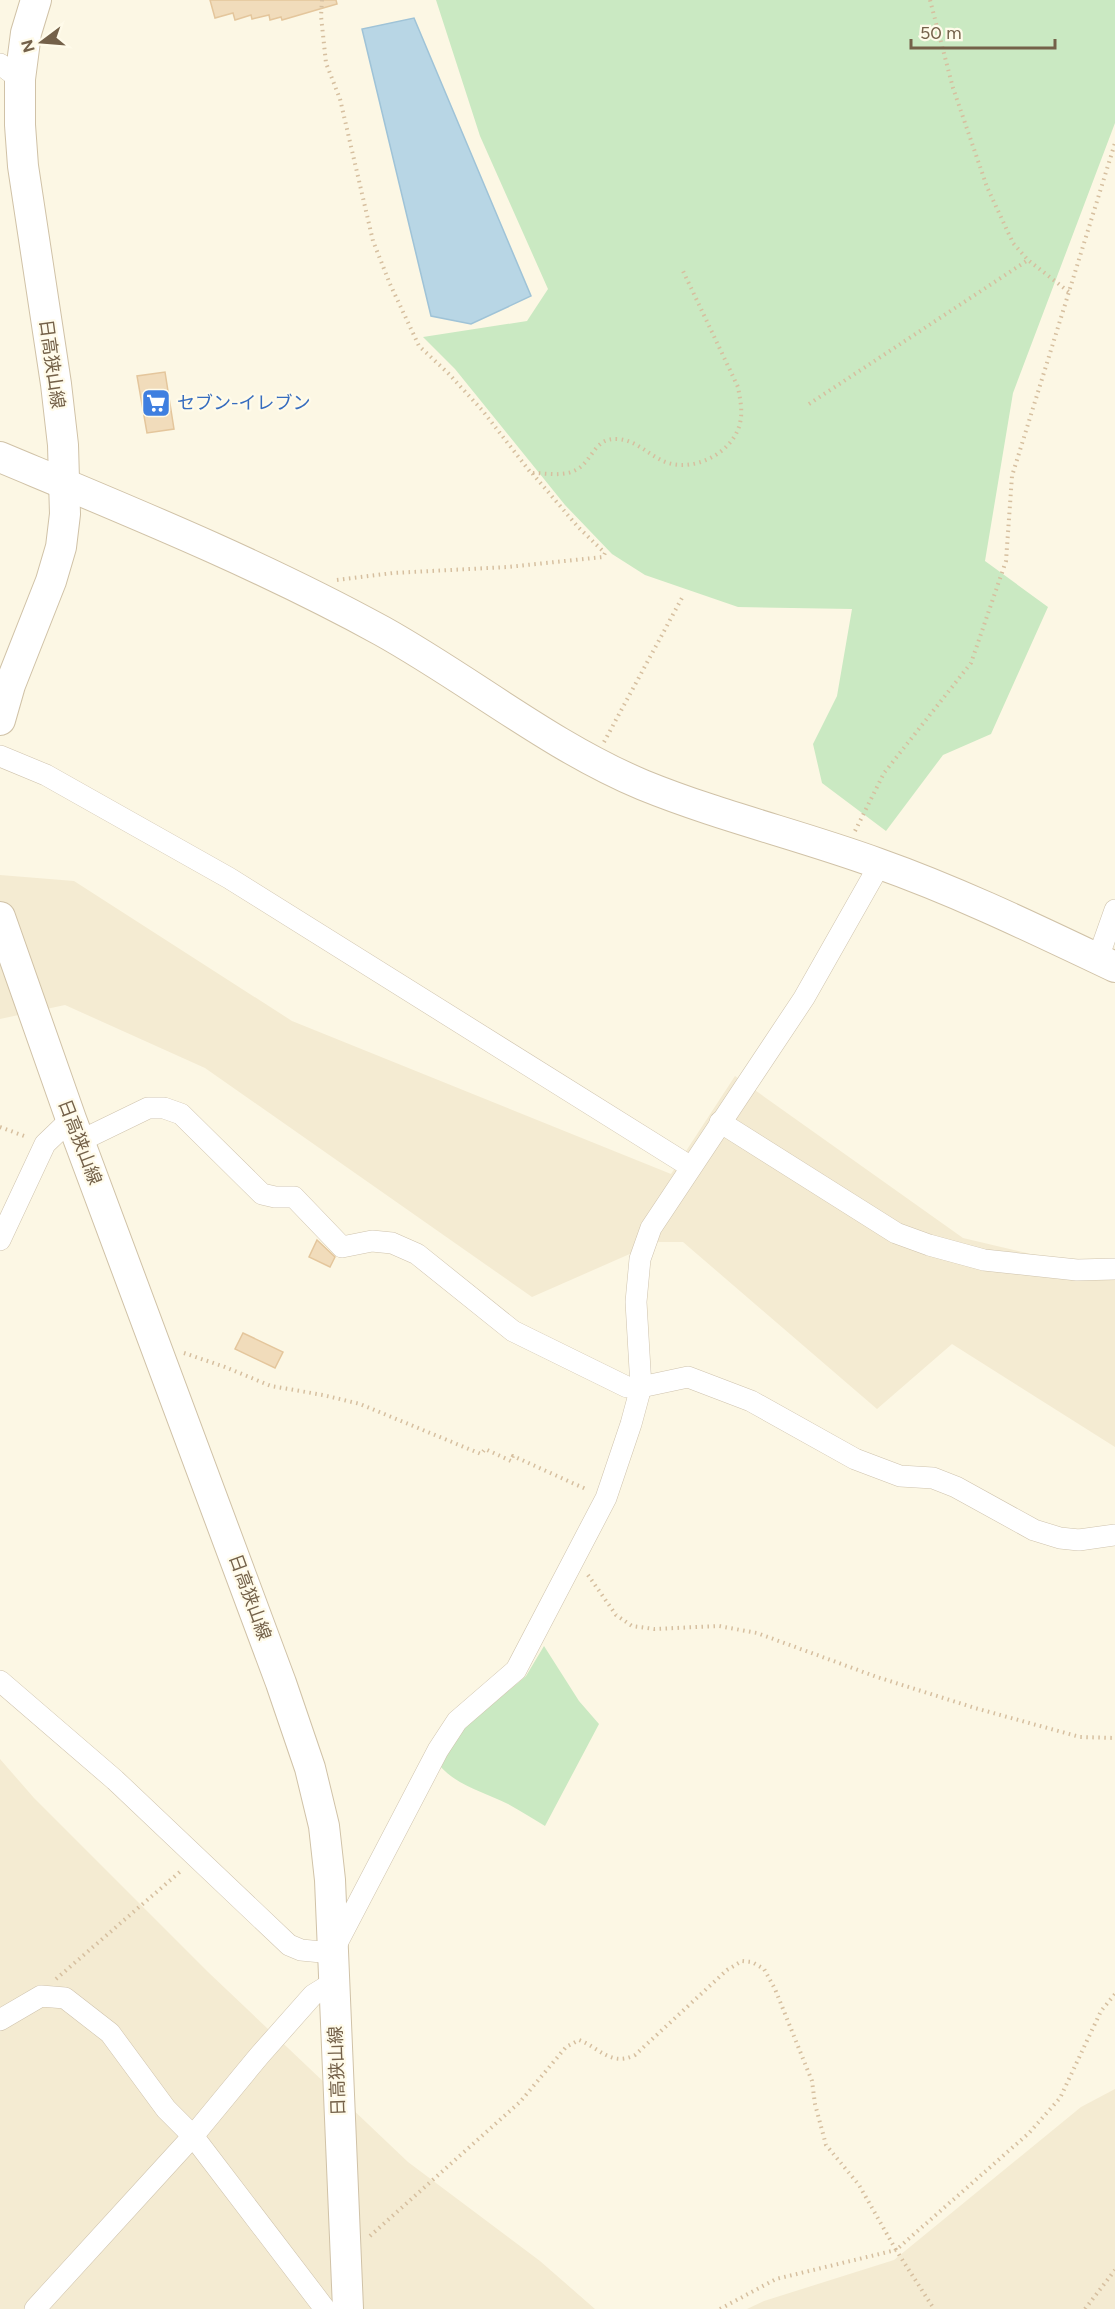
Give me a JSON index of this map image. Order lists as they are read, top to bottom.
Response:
{
  "streets": {
    "main road": ["日高狭山線"]
  },
  "places": {
    "supermarket": ["セブン-イレブン"]
  },
  "scale_bar": "50 m",
  "north": "left"
}
